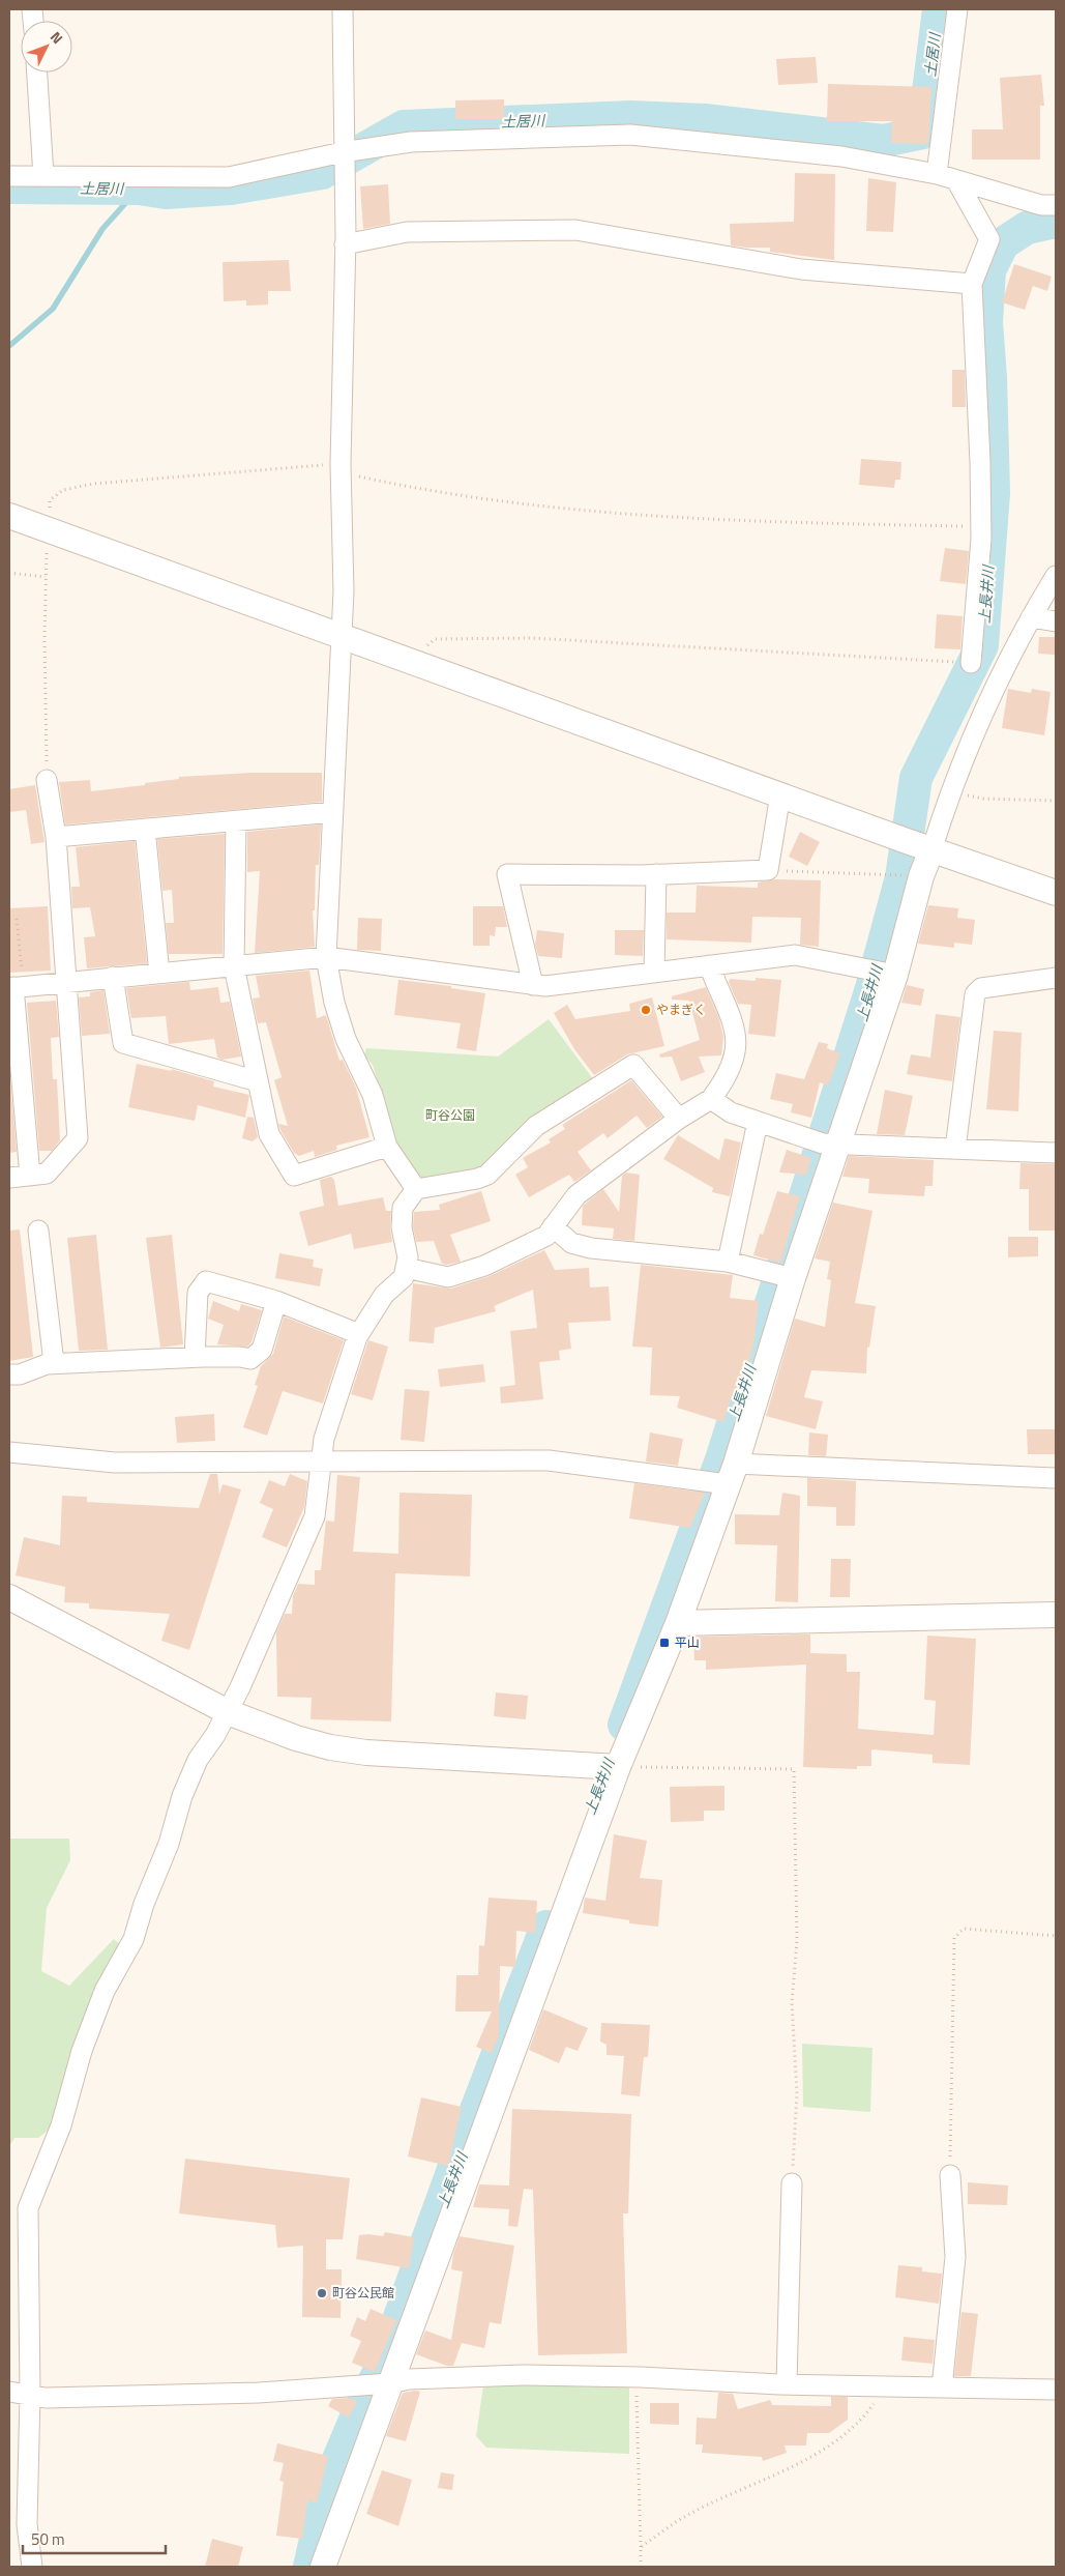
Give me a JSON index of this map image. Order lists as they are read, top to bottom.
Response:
{
  "water": ["土居川", "上長井川"],
  "parks": ["町谷公園"],
  "places": {
    "other": ["やまぎく", "町谷公民館"],
    "transit": ["平山"]
  },
  "scale_bar": "50 m",
  "north": "top right"
}
